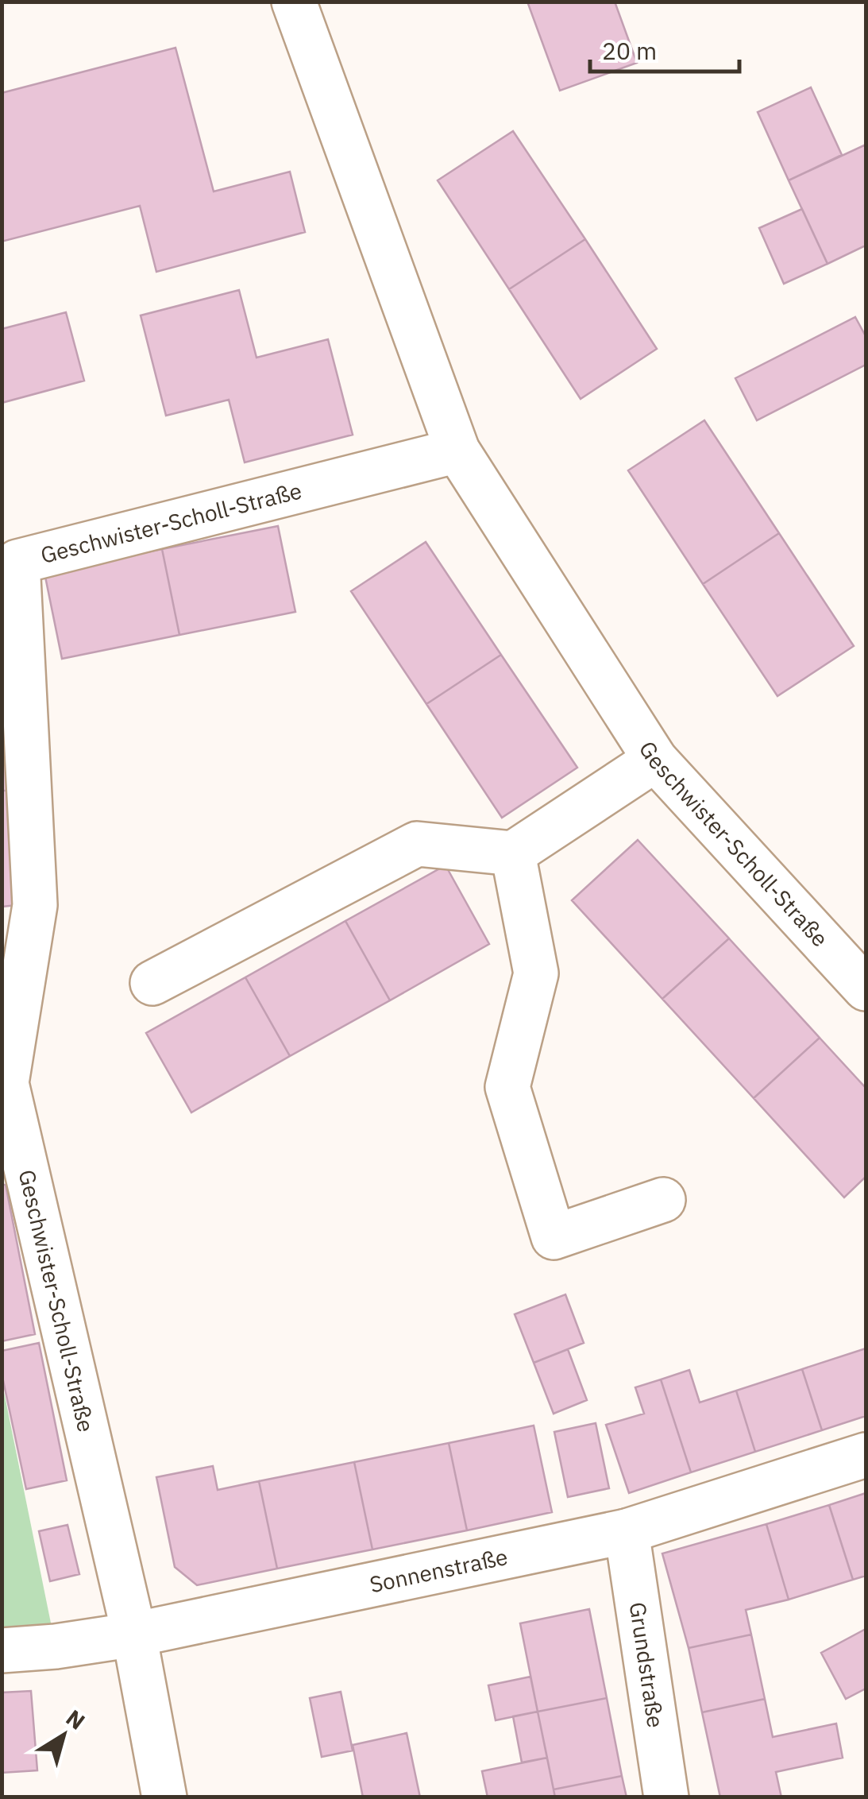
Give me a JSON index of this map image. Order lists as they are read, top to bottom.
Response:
{
  "streets": {
    "street": ["Geschwister-Scholl-Straße", "Sonnenstraße", "Grundstraße"]
  },
  "crossings": [
    ["Geschwister-Scholl-Straße", "Sonnenstraße"],
    ["Sonnenstraße", "Grundstraße"]
  ],
  "scale_bar": "20 m",
  "north": "top right"
}
